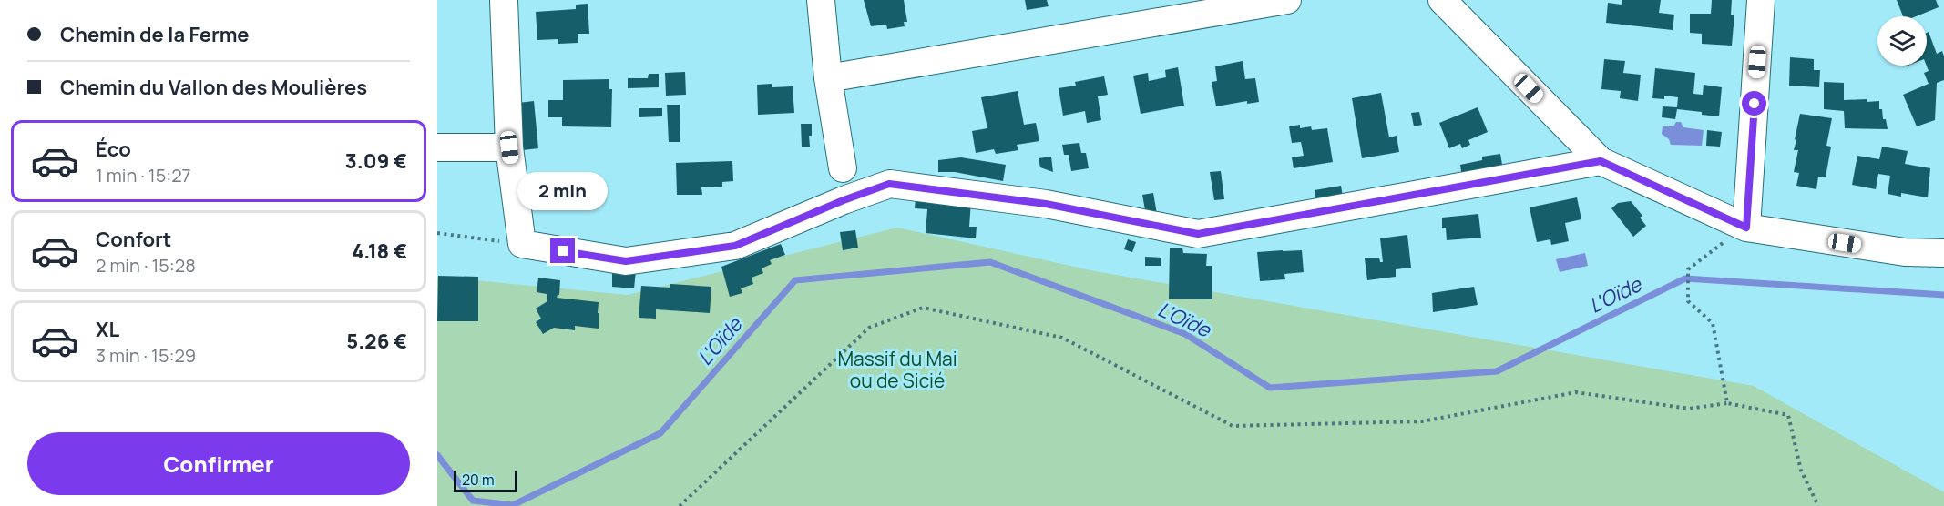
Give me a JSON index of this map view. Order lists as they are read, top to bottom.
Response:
{
  "water": ["L'Oïde"],
  "parks": ["Massif du Mai ou de Sicié"],
  "scale_bar": "20 m",
  "page": {
    "banner": ["Chemin de la Ferme", "Chemin du Vallon des Moulières"],
    "list": [
      {
        "name": "Éco",
        "note": "1 min · 15:27",
        "value": "3.09 €"
      },
      {
        "name": "Confort",
        "note": "2 min · 15:28",
        "value": "4.18 €"
      },
      {
        "name": "XL",
        "note": "3 min · 15:29",
        "value": "5.26 €"
      }
    ],
    "bubble": "2 min",
    "buttons": "Confirmer",
    "scale": "20 m"
  }
}
